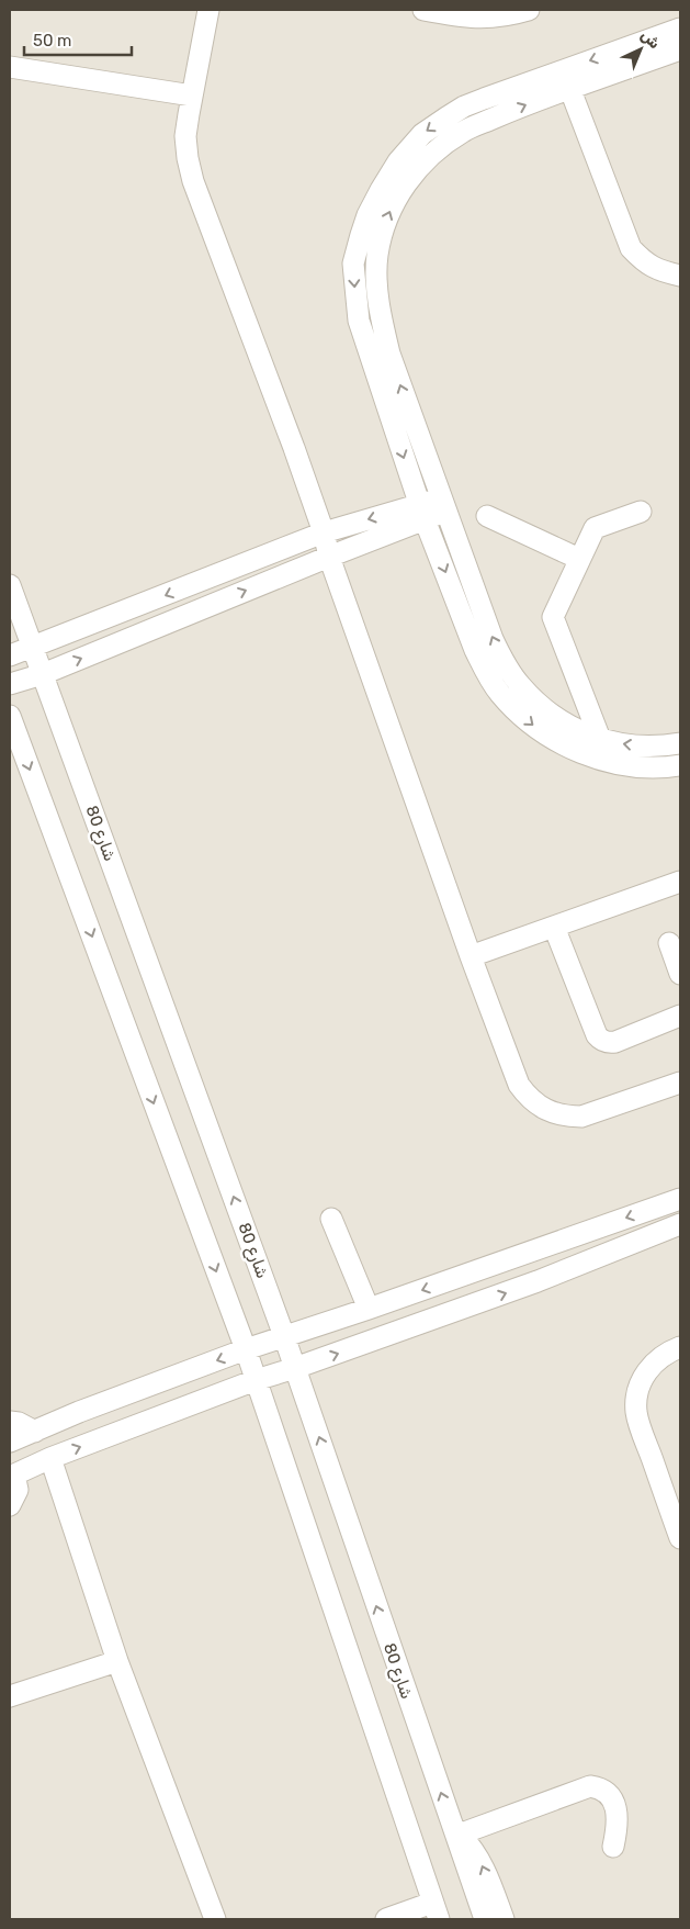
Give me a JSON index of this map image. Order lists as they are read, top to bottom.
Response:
{
  "streets": {
    "street": ["شارع 80"]
  },
  "scale_bar": "50 m",
  "north": "top right"
}
